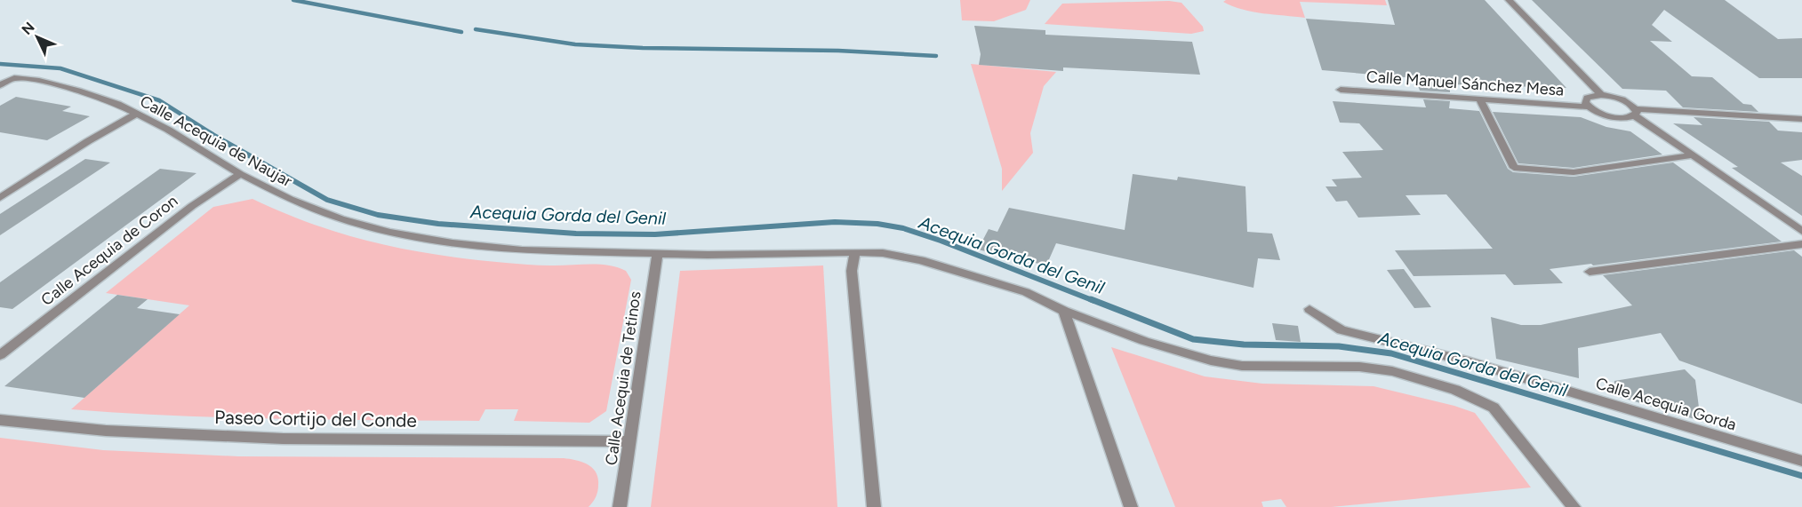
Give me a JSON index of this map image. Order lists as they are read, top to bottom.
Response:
{
  "streets": {
    "street": [
      "Calle Manuel Sánchez Mesa",
      "Calle Acequia de Naujar",
      "Calle Acequia de Coron",
      "Calle Acequia de Tetinos",
      "Calle Acequia Gorda",
      "Paseo Cortijo del Conde"
    ]
  },
  "crossings": [
    ["Calle Acequia de Naujar", "Calle Acequia de Coron"],
    ["Calle Acequia de Naujar", "Calle Acequia de Tetinos"],
    ["Calle Acequia de Tetinos", "Paseo Cortijo del Conde"]
  ],
  "water": ["Acequia Gorda del Genil"],
  "north": "top left"
}
